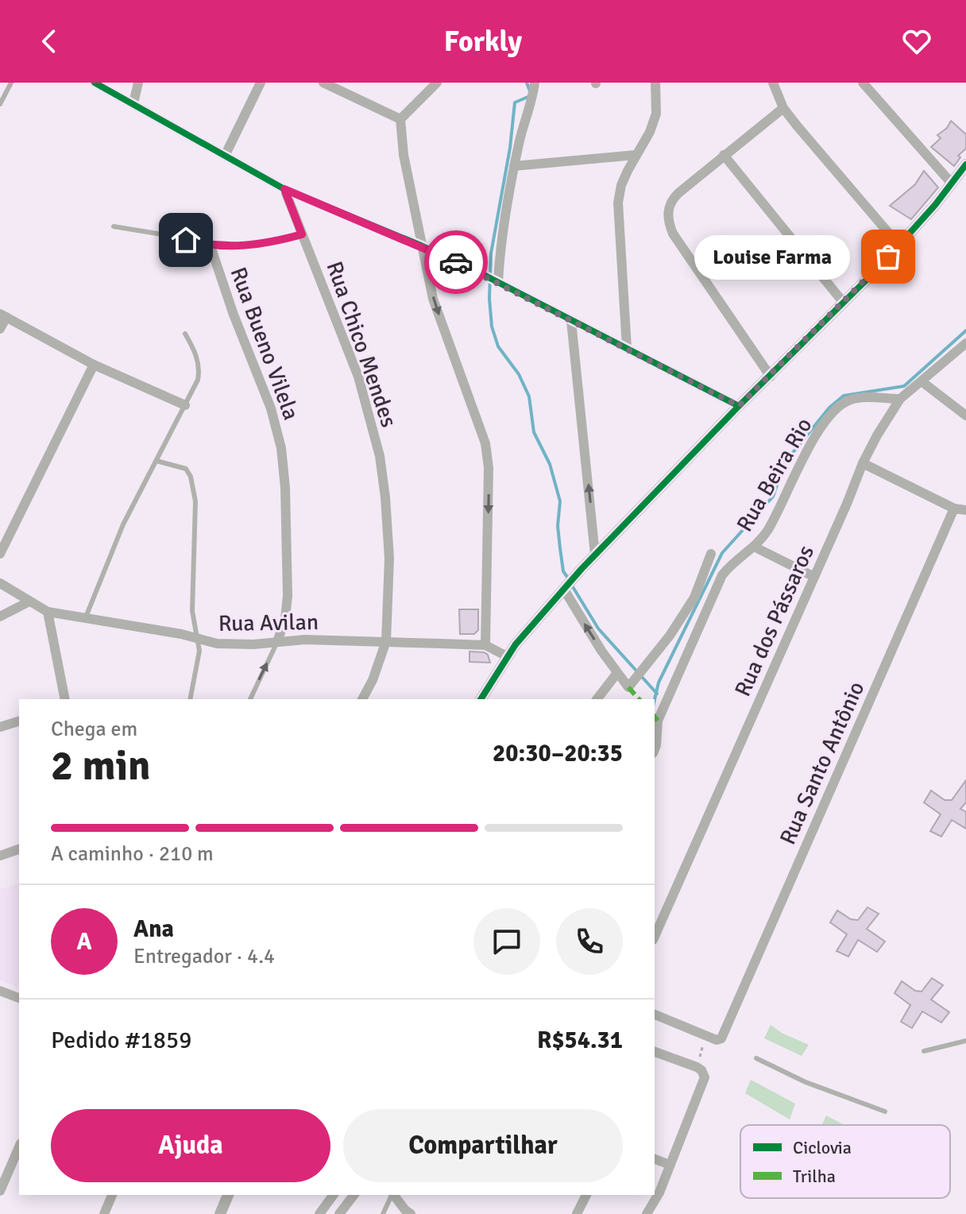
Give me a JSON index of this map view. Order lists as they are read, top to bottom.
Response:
{
  "streets": {
    "street": [
      "Rua Bueno Vilela",
      "Rua Chico Mendes",
      "Rua Beira Rio",
      "Rua dos Pássaros",
      "Rua Avilan",
      "Rua Santo Antônio"
    ]
  },
  "crossings": [
    ["Rua Bueno Vilela", "Rua Avilan"],
    ["Rua Chico Mendes", "Rua Avilan"],
    ["Rua Beira Rio", "Rua dos Pássaros"]
  ],
  "places": ["Louise Farma"],
  "legend": ["Ciclovia", "Trilha"],
  "page": {
    "header": "Forkly",
    "bubble": "Louise Farma",
    "heading": ["2 min", "Chega em", "20:30–20:35"],
    "panel": [
      "Ana",
      "Entregador · 4.4",
      "Pedido #1859",
      "R$54.31"
    ],
    "bar": "A caminho · 210 m",
    "round": "A",
    "buttons": ["Ajuda", "Compartilhar"]
  }
}
